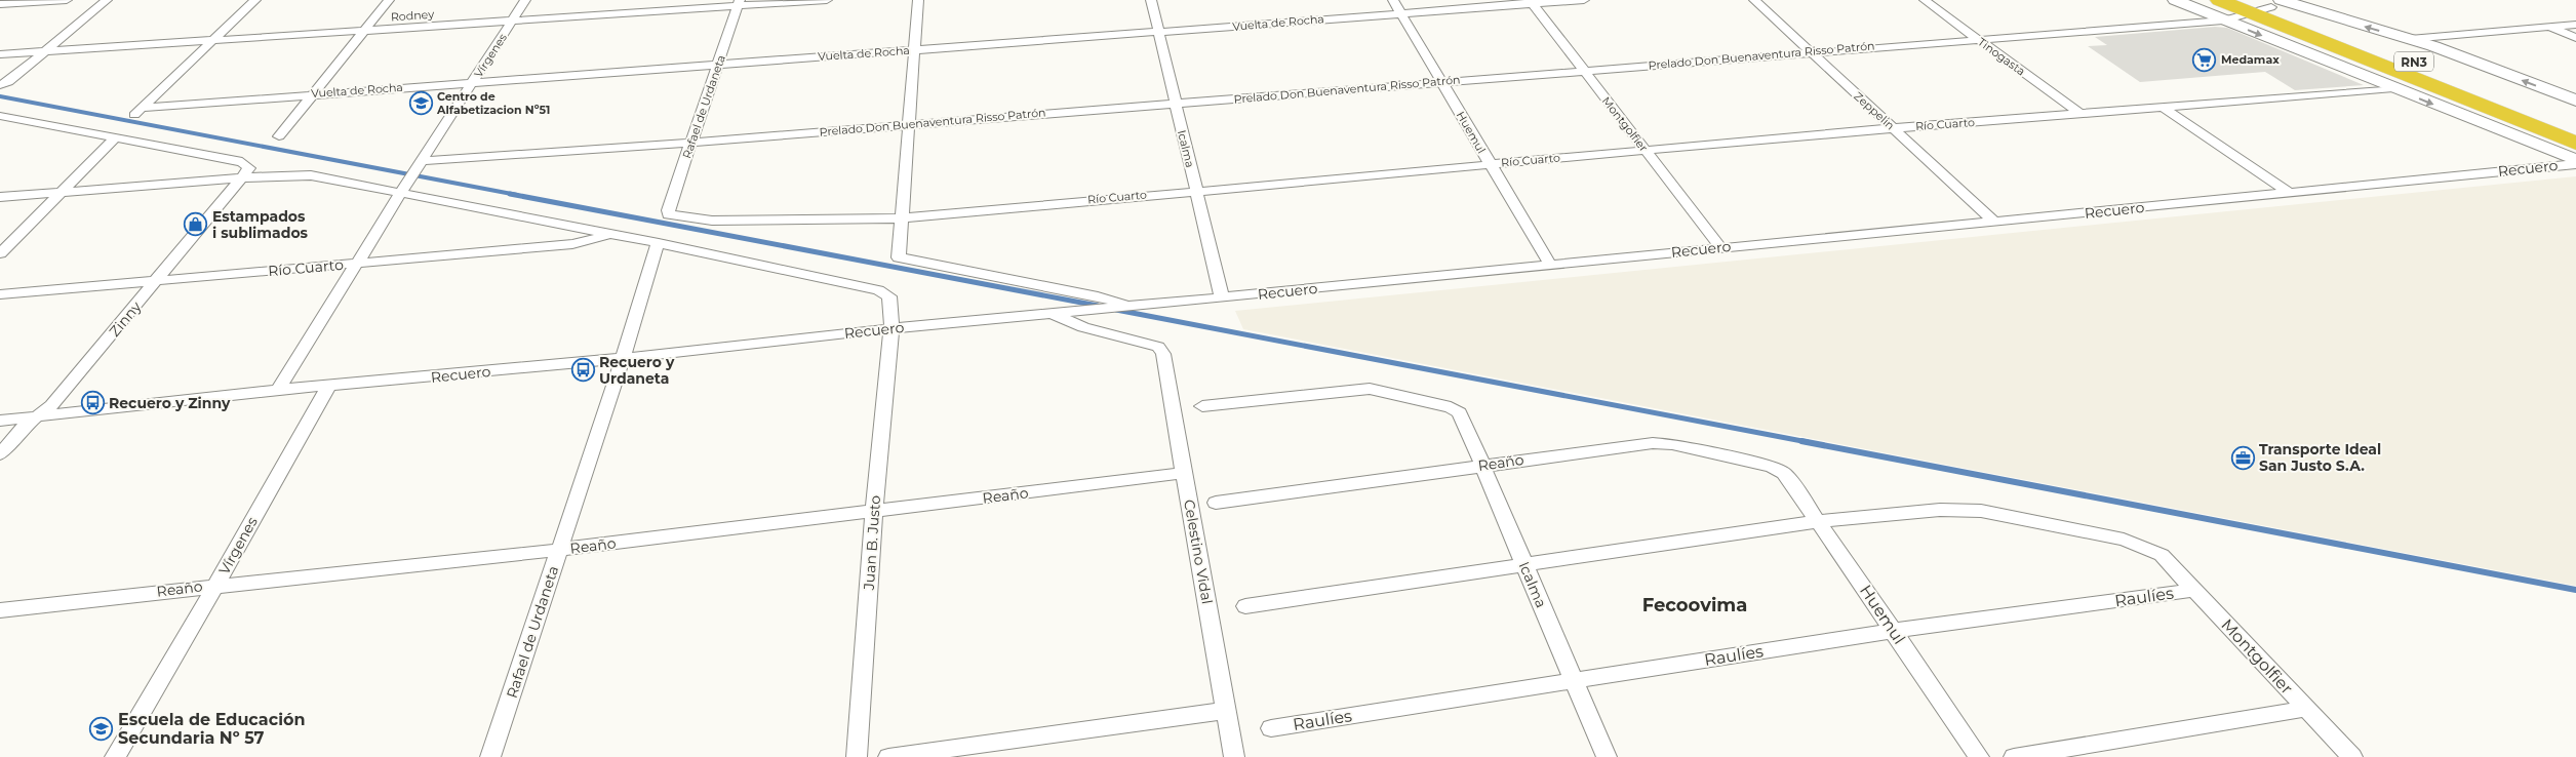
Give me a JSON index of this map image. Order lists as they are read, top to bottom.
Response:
{
  "streets": {
    "highway": ["RN3"],
    "street": [
      "Rodney",
      "Vuelta de Rocha",
      "Vírgenes",
      "Prelado Don Buenaventura Risso Patrón",
      "Tinogasta",
      "Rafael de Urdaneta",
      "Zeppelin",
      "Montgolfier",
      "Río Cuarto",
      "Huemul",
      "Icalma",
      "Recuero",
      "Zinny",
      "Reaño",
      "Juan B. Justo",
      "Celestino Vidal",
      "Raulíes"
    ]
  },
  "crossings": [
    ["Rodney", "Vuelta de Rocha"],
    ["Rodney", "Vírgenes"],
    ["Rodney", "Rafael de Urdaneta"],
    ["Vuelta de Rocha", "Vírgenes"],
    ["Vuelta de Rocha", "Rafael de Urdaneta"],
    ["Vuelta de Rocha", "Montgolfier"],
    ["Vuelta de Rocha", "Huemul"],
    ["Vuelta de Rocha", "Icalma"],
    ["Vírgenes", "Prelado Don Buenaventura Risso Patrón"],
    ["Vírgenes", "Recuero"],
    ["Vírgenes", "Reaño"],
    ["Prelado Don Buenaventura Risso Patrón", "Tinogasta"],
    ["Prelado Don Buenaventura Risso Patrón", "RN3"],
    ["Prelado Don Buenaventura Risso Patrón", "Rafael de Urdaneta"],
    ["Prelado Don Buenaventura Risso Patrón", "Zeppelin"],
    ["Prelado Don Buenaventura Risso Patrón", "Montgolfier"],
    ["Prelado Don Buenaventura Risso Patrón", "Huemul"],
    ["Prelado Don Buenaventura Risso Patrón", "Icalma"],
    ["Tinogasta", "Río Cuarto"],
    ["Rafael de Urdaneta", "Río Cuarto"],
    ["Rafael de Urdaneta", "Recuero"],
    ["Rafael de Urdaneta", "Reaño"],
    ["Rafael de Urdaneta", "Juan B. Justo"],
    ["Zeppelin", "Río Cuarto"],
    ["Zeppelin", "Recuero"],
    ["Montgolfier", "Río Cuarto"],
    ["Montgolfier", "Huemul"],
    ["Montgolfier", "Recuero"],
    ["Montgolfier", "Raulíes"],
    ["Río Cuarto", "Huemul"],
    ["Río Cuarto", "Icalma"],
    ["Río Cuarto", "Zinny"],
    ["Huemul", "Recuero"],
    ["Huemul", "Reaño"],
    ["Huemul", "Raulíes"],
    ["Icalma", "Recuero"],
    ["Icalma", "Reaño"],
    ["Icalma", "Raulíes"],
    ["Recuero", "Zinny"],
    ["Recuero", "Juan B. Justo"],
    ["Recuero", "Celestino Vidal"],
    ["Reaño", "Juan B. Justo"],
    ["Reaño", "Celestino Vidal"]
  ],
  "districts": ["Fecoovima"],
  "places": {
    "supermarket": ["Medamax"],
    "school or university": ["Centro de Alfabetizacion Nº51", "Escuela de Educación Secundaria Nº 57"],
    "shop": ["Estampados i sublimados"],
    "bus stop": ["Recuero y Urdaneta", "Recuero y Zinny"],
    "office": ["Transporte Ideal San Justo S.A."]
  }
}
